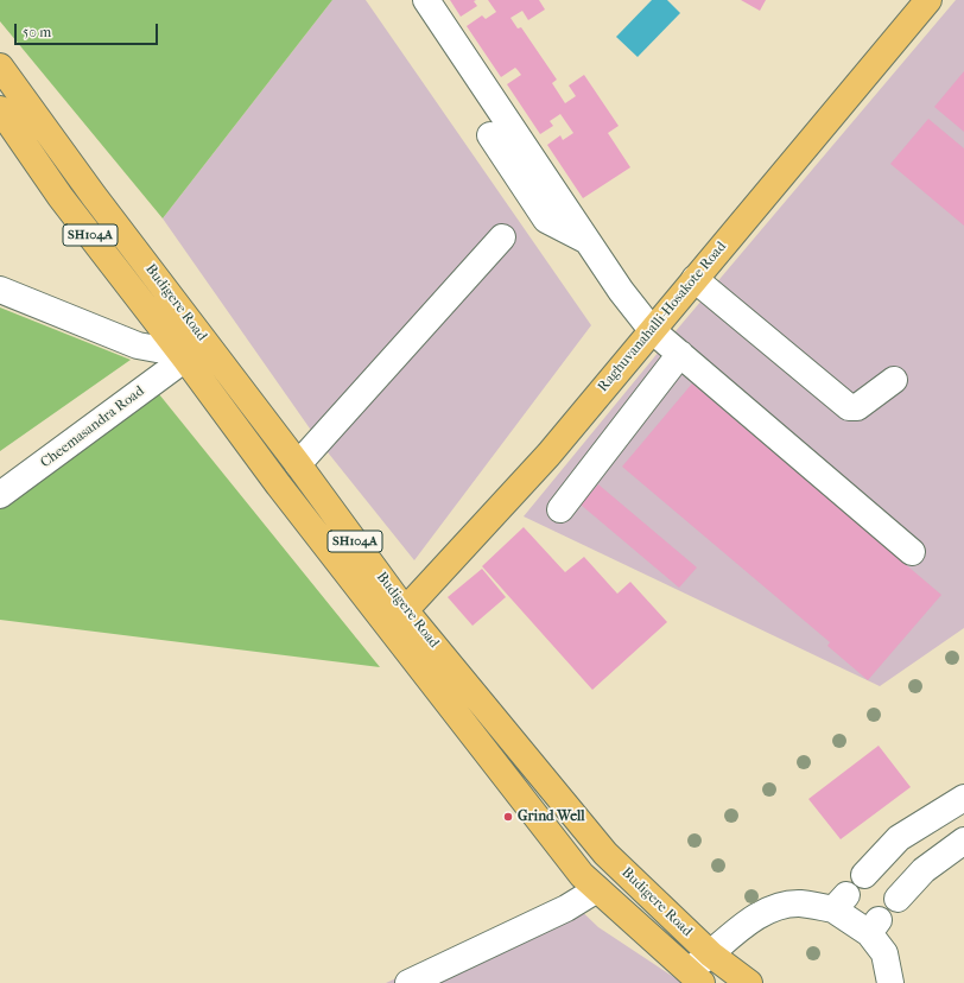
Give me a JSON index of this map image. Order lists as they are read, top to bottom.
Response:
{
  "streets": {
    "main road": ["SH104A", "Budigere Road", "Raghuvanahalli-Hosakote Road"],
    "street": ["Cheemasandra Road"]
  },
  "crossings": [
    ["Budigere Road", "Raghuvanahalli-Hosakote Road"],
    ["Budigere Road", "Cheemasandra Road"]
  ],
  "places": ["Grind Well"],
  "scale_bar": "50 m"
}
